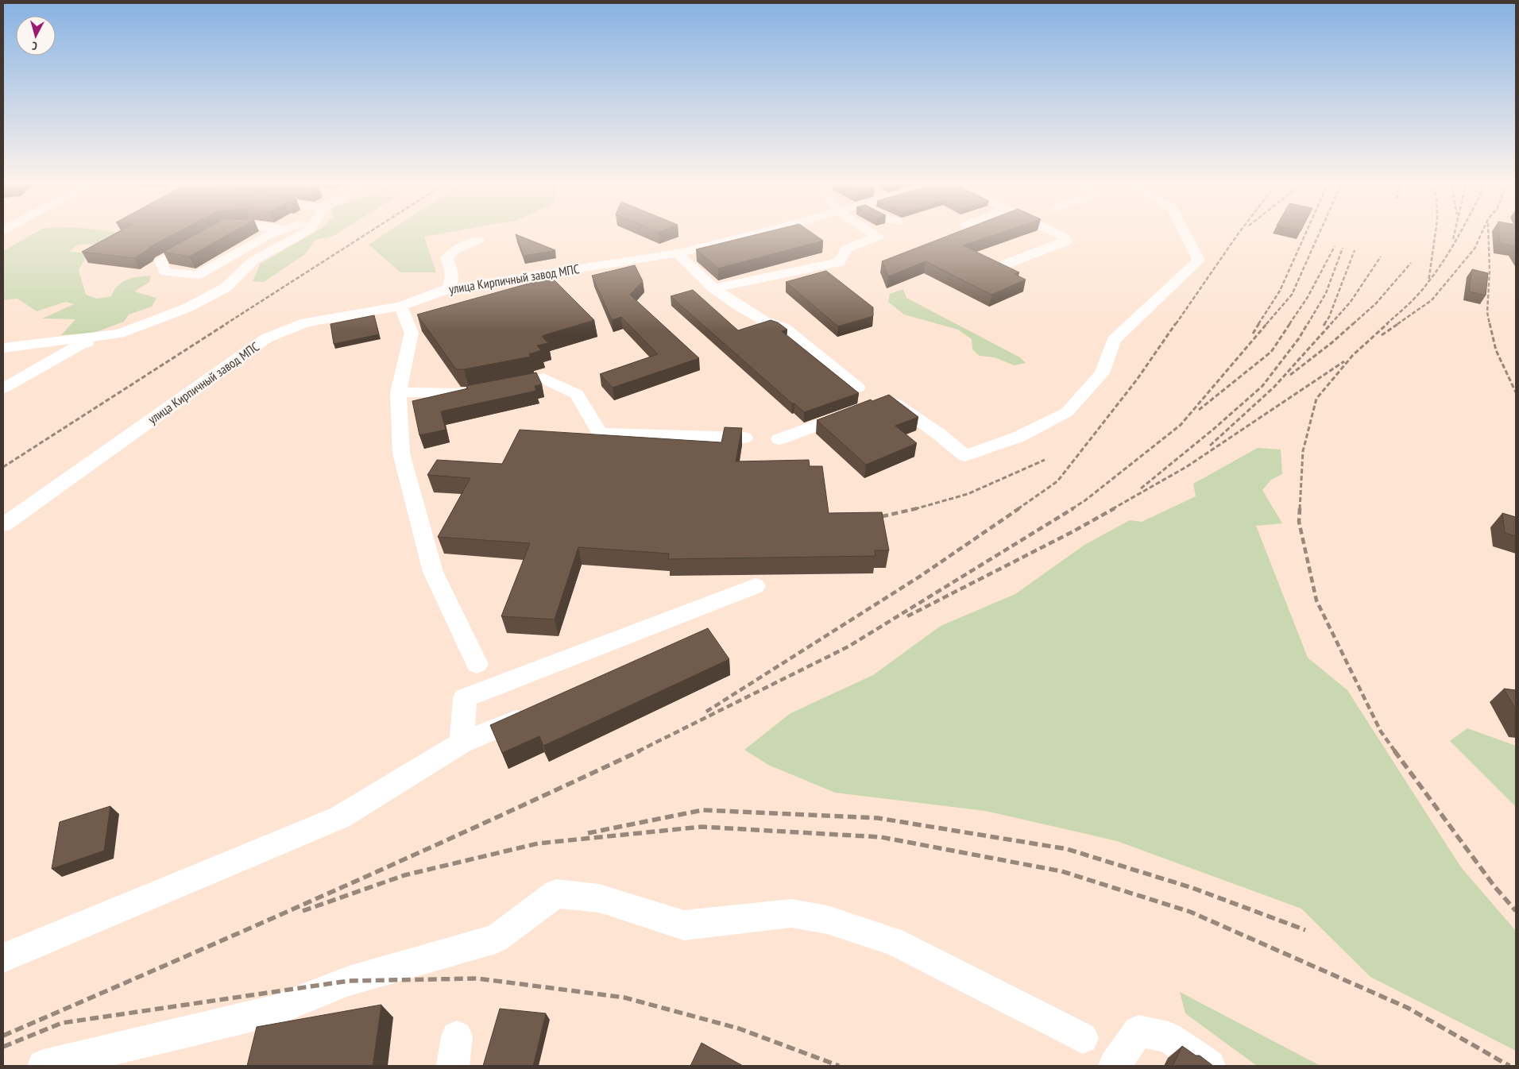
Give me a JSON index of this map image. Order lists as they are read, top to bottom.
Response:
{
  "streets": {
    "street": ["улица Кирпичный завод МПС"]
  },
  "north": "bottom"
}
